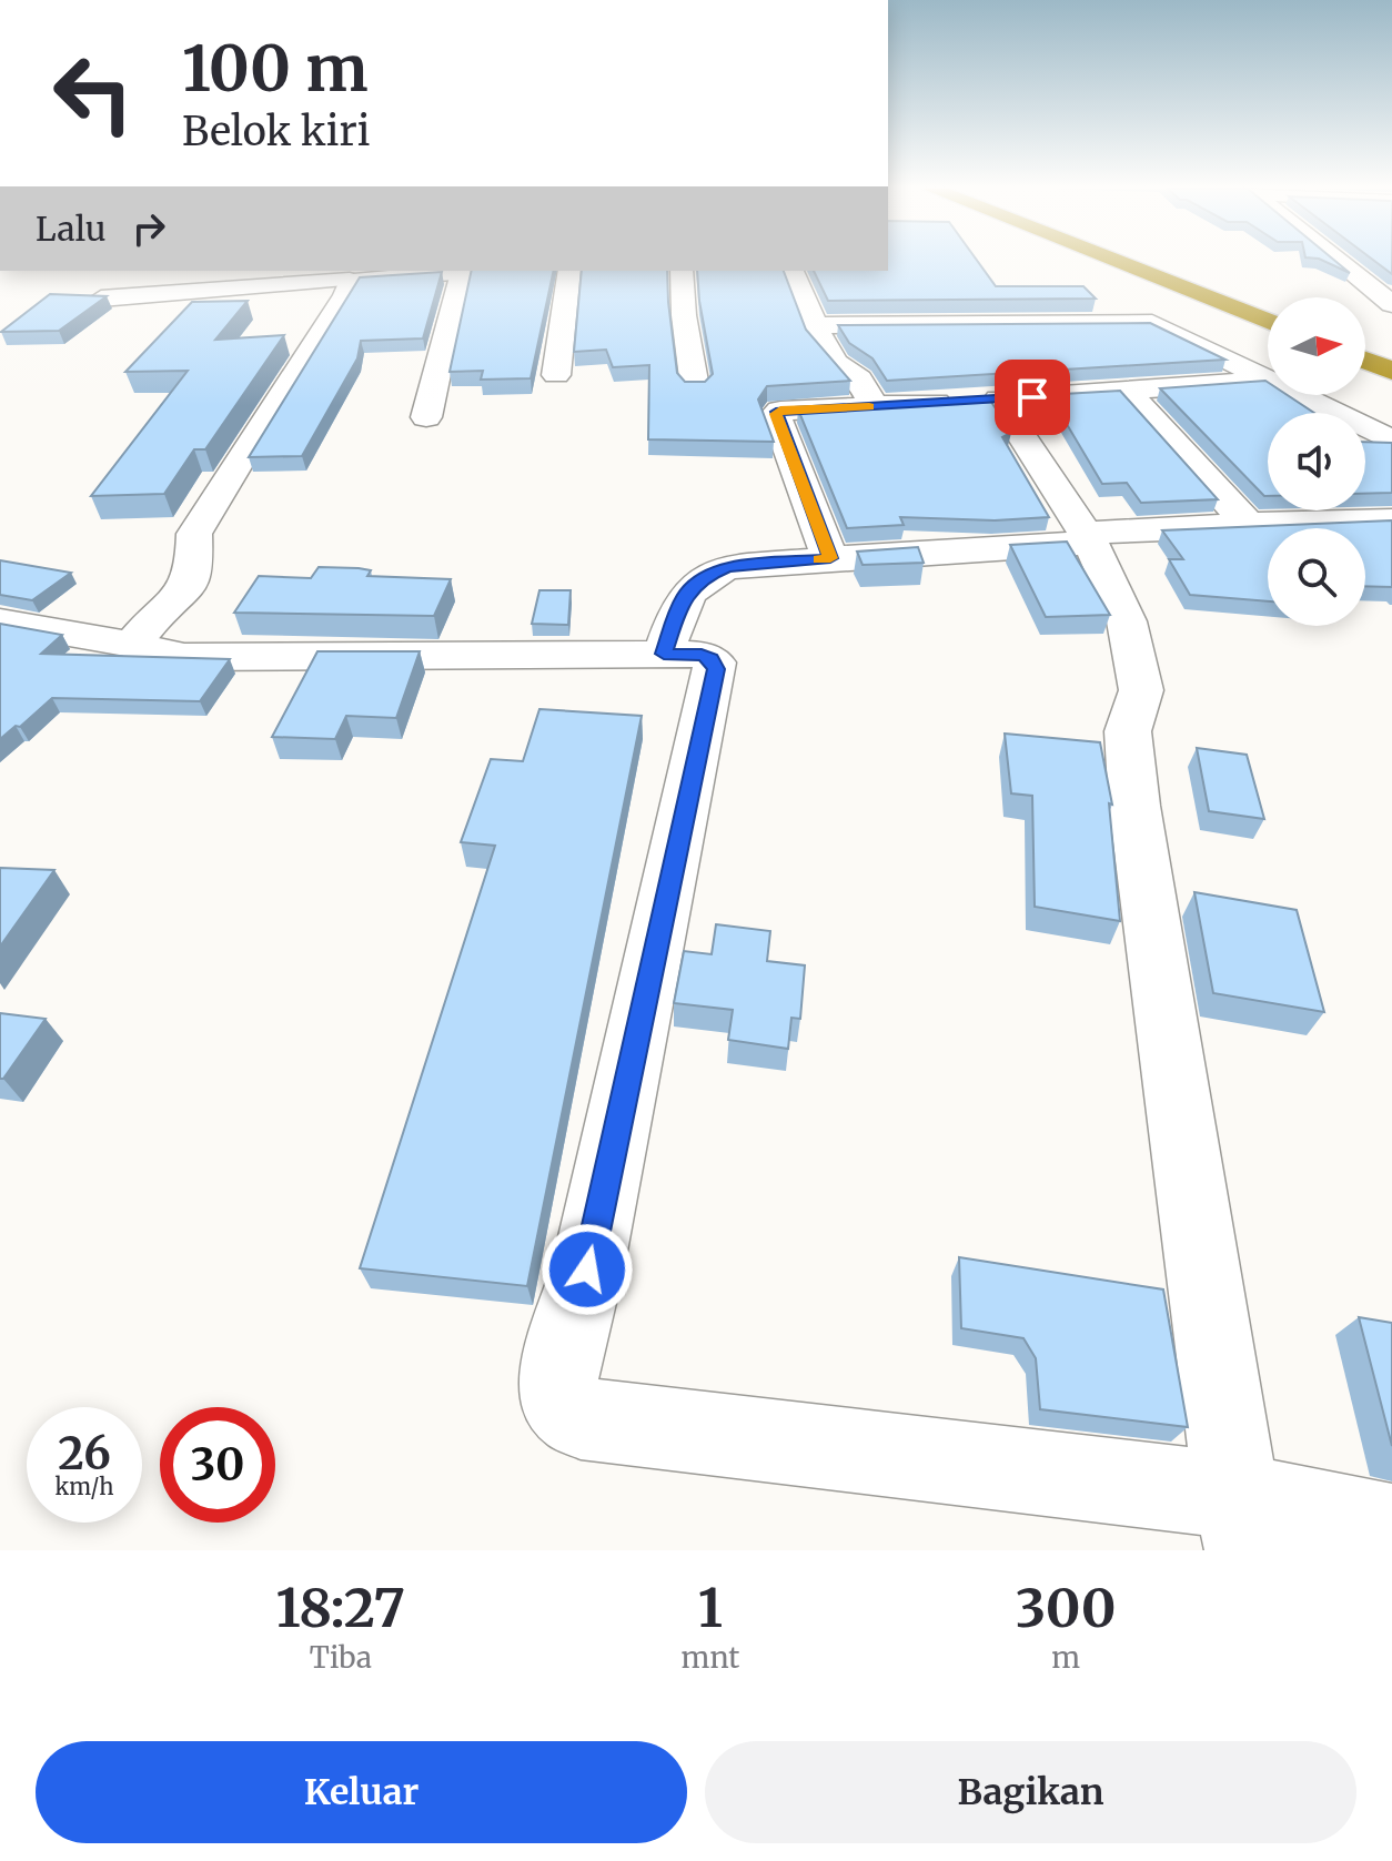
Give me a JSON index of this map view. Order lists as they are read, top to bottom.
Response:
{
  "north": "right",
  "page": {
    "turn": ["100 m", "Belok kiri"],
    "then": "Lalu",
    "speed": "26 km/h",
    "limit": "30",
    "eta": [
      "18:27",
      "Tiba",
      "1",
      "mnt",
      "300",
      "m"
    ],
    "buttons": ["Keluar", "Bagikan"]
  }
}
